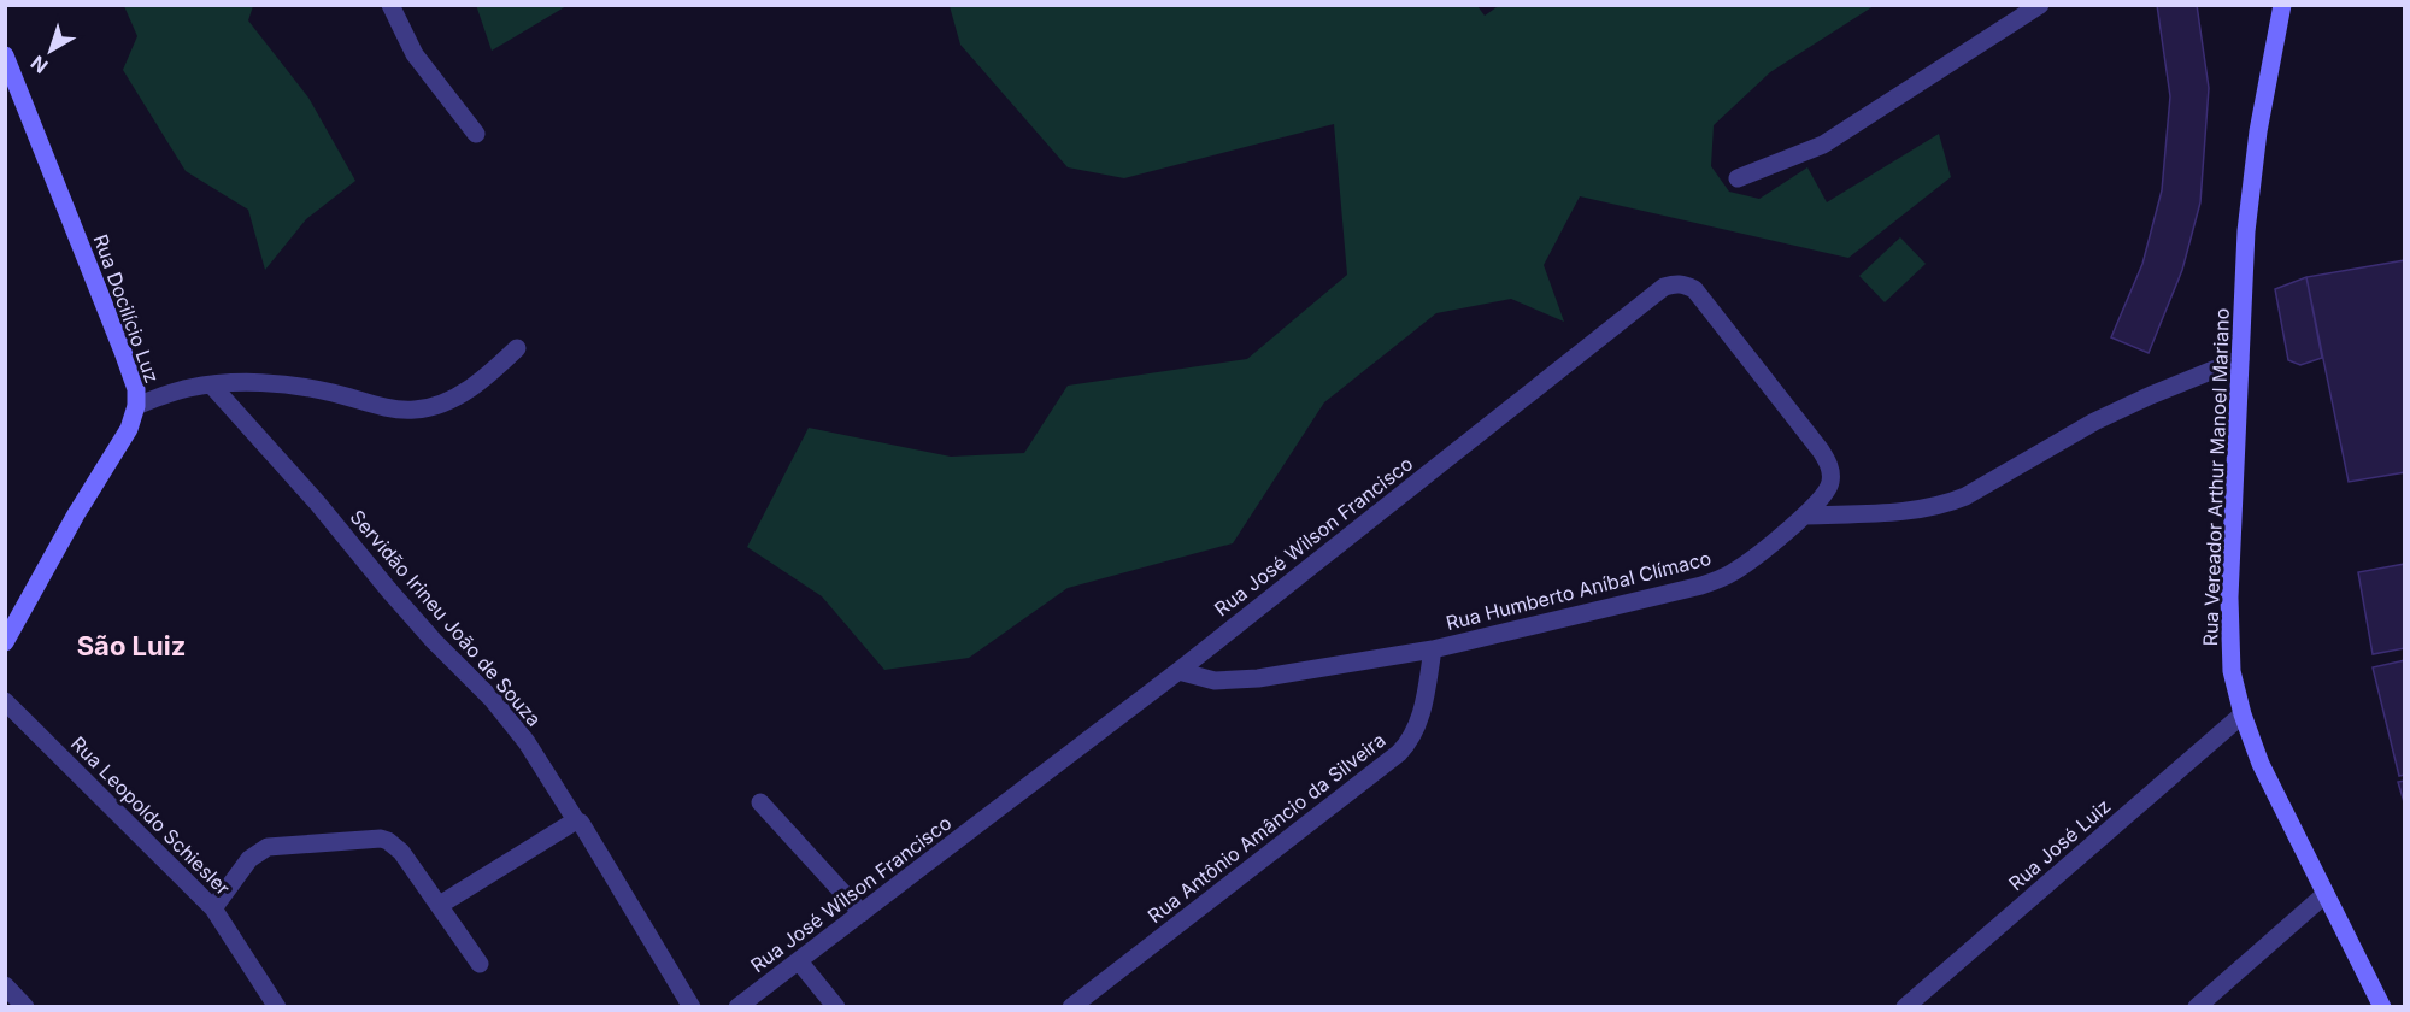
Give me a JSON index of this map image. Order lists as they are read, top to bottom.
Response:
{
  "streets": {
    "main road": ["Rua Docilício Luz", "Rua Vereador Arthur Manoel Mariano"],
    "street": [
      "Rua José Wilson Francisco",
      "Rua Humberto Aníbal Clímaco",
      "Servidão Irineu João de Souza",
      "Rua Leopoldo Schiesler",
      "Rua Antônio Amâncio da Silveira",
      "Rua José Luiz"
    ]
  },
  "crossings": [
    ["Rua Vereador Arthur Manoel Mariano", "Rua José Luiz"],
    ["Rua José Wilson Francisco", "Rua Humberto Aníbal Clímaco"],
    ["Rua Humberto Aníbal Clímaco", "Rua Antônio Amâncio da Silveira"]
  ],
  "districts": ["São Luiz"],
  "north": "bottom left"
}
